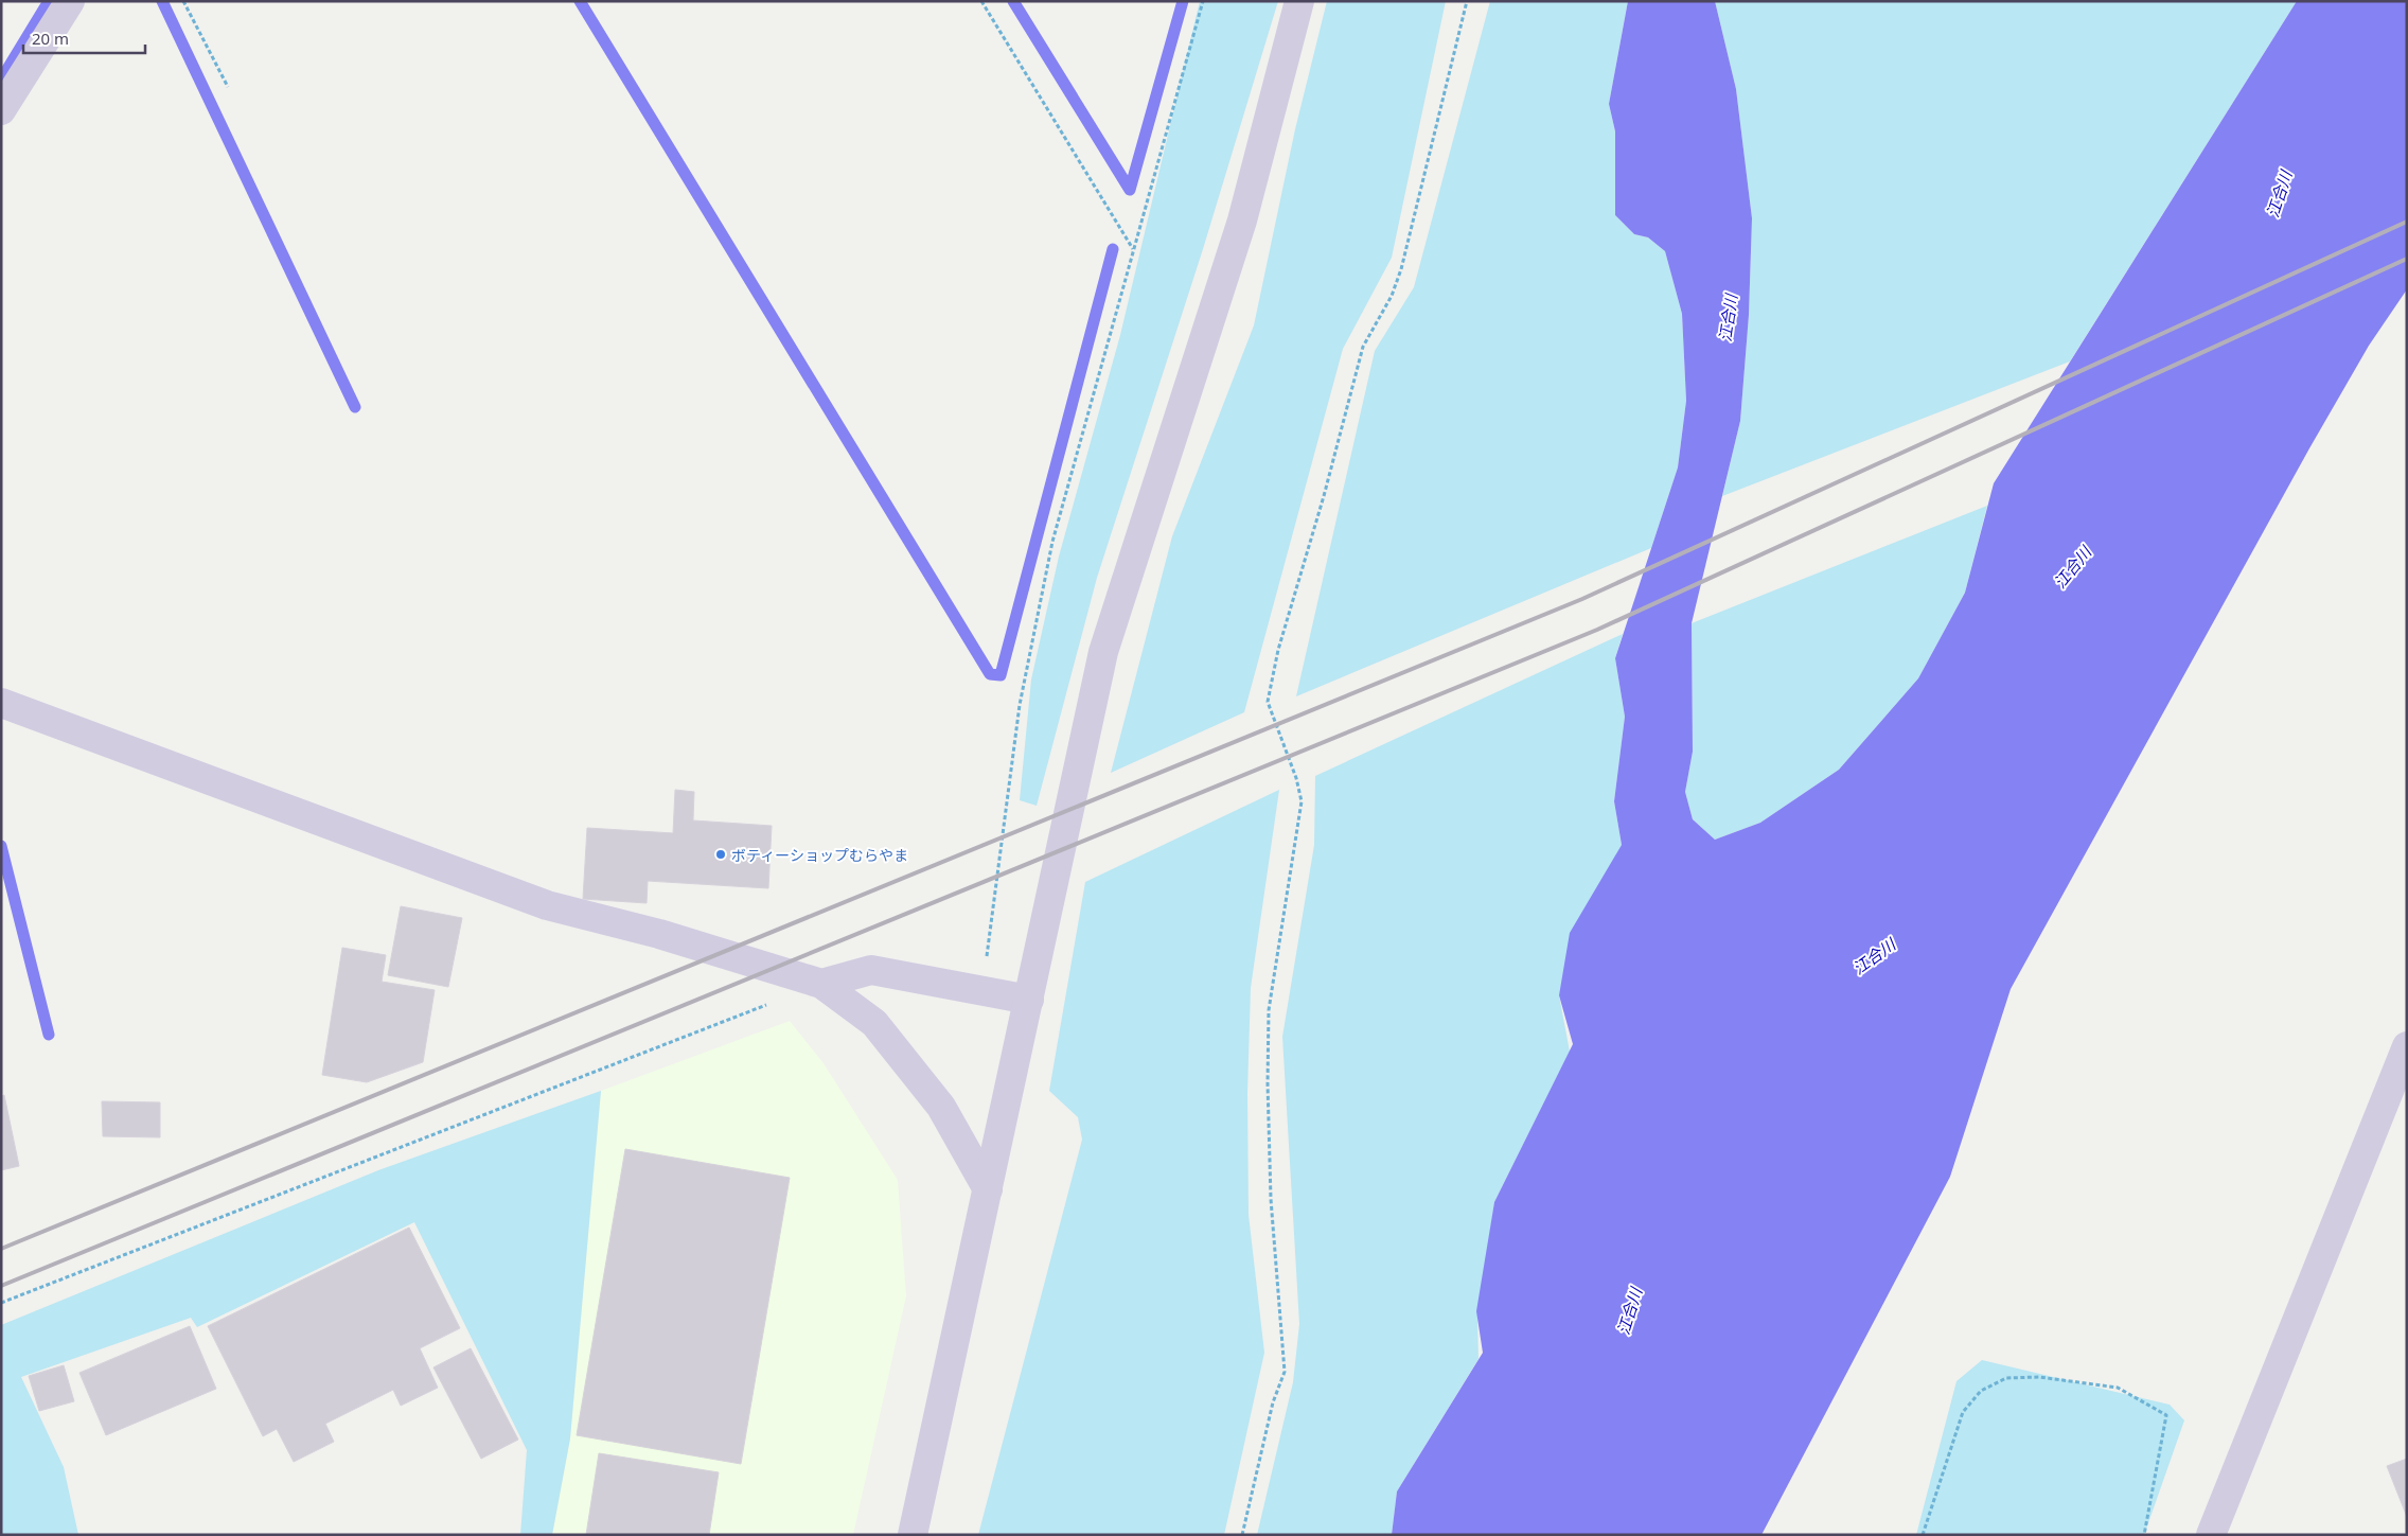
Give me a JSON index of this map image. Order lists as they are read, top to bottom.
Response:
{
  "water": ["江合川"],
  "places": ["ボティーショップむらやま"],
  "scale_bar": "20 m"
}
